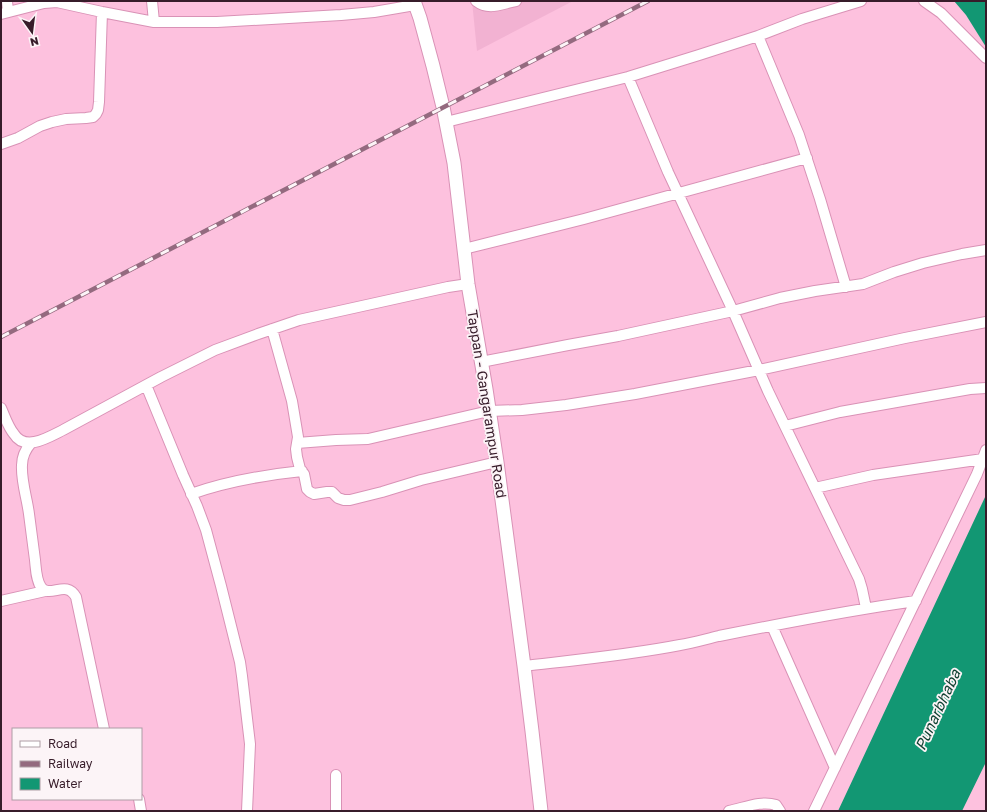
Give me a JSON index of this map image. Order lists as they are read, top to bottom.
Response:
{
  "streets": {
    "main road": ["Tappan - Gangarampur Road"]
  },
  "water": ["Punarbhaba"],
  "legend": ["Road", "Railway", "Water"],
  "north": "bottom"
}
